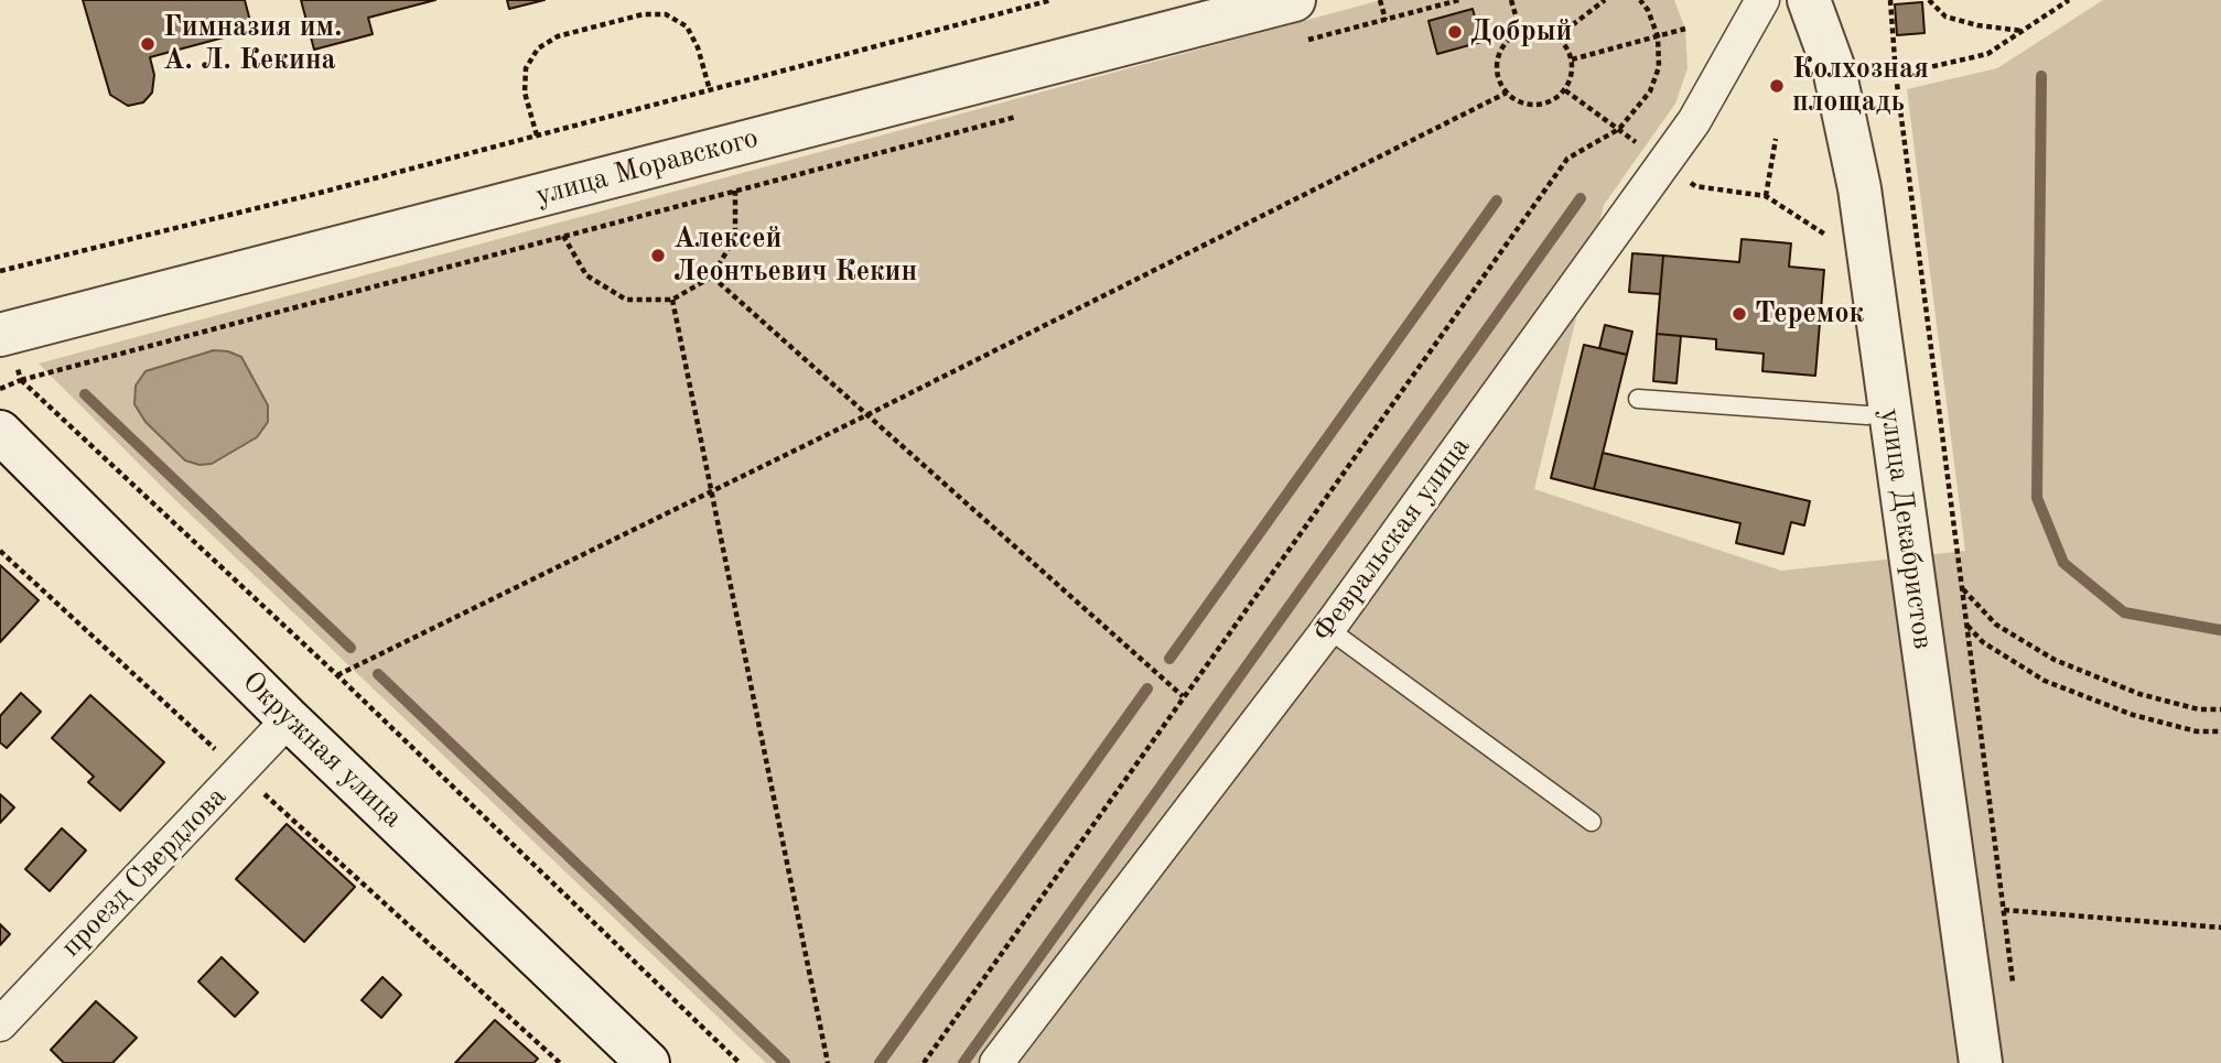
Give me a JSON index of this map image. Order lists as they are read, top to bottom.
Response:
{
  "streets": {
    "street": [
      "улица Моравского",
      "улица Декабристов",
      "Февральская улица",
      "Окружная улица",
      "проезд Свердлова"
    ]
  },
  "crossings": [
    ["Окружная улица", "проезд Свердлова"]
  ],
  "places": [
    "Добрый",
    "Гимназия им. А. Л. Кекина",
    "Колхозная площадь",
    "Алексей Леонтьевич Кекин",
    "Теремок"
  ]
}
